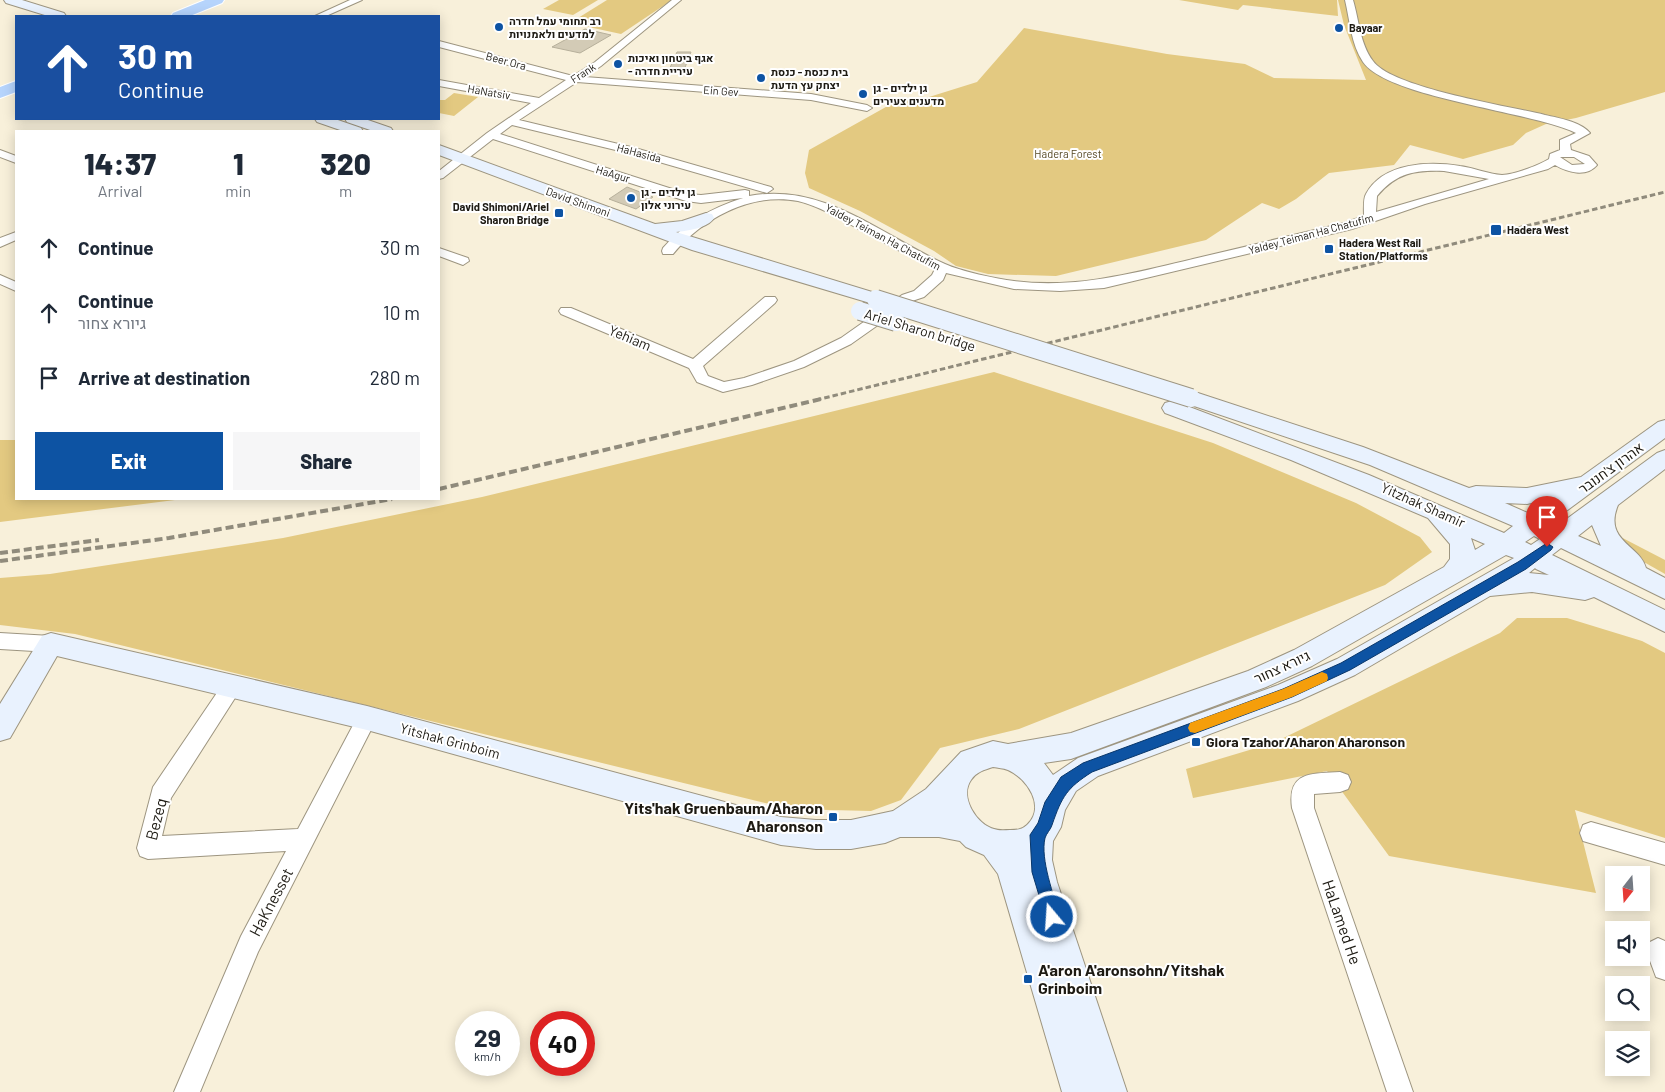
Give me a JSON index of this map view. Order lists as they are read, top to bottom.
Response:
{
  "streets": {
    "main road": [
      "David Shimoni",
      "Ariel Sharon bridge",
      "אהרון צ'חנובר",
      "Yitzhak Shamir",
      "גיורא צחור",
      "Yitshak Grinboim"
    ],
    "street": [
      "Beer Ora",
      "Frank",
      "Ein Gev",
      "HaNatsiv",
      "HaHasida",
      "HaAgur",
      "Yaldey Teiman Ha Chatufim",
      "Yehiam",
      "Bezeq",
      "HaKnesset",
      "HaLamed He"
    ]
  },
  "crossings": [
    ["Beer Ora", "Frank"],
    ["Beer Ora", "Ein Gev"],
    ["Frank", "Ein Gev"],
    ["Frank", "HaNatsiv"],
    ["Frank", "HaHasida"],
    ["Frank", "HaAgur"],
    ["Frank", "David Shimoni"],
    ["HaHasida", "HaAgur"],
    ["David Shimoni", "Yaldey Teiman Ha Chatufim"],
    ["David Shimoni", "Ariel Sharon bridge"],
    ["Yaldey Teiman Ha Chatufim", "Ariel Sharon bridge"],
    ["Ariel Sharon bridge", "Yitzhak Shamir"],
    ["אהרון צ'חנובר", "Yitzhak Shamir"],
    ["אהרון צ'חנובר", "גיורא צחור"],
    ["Yitzhak Shamir", "גיורא צחור"],
    ["גיורא צחור", "Yitshak Grinboim"],
    ["Yitshak Grinboim", "Bezeq"],
    ["Yitshak Grinboim", "HaKnesset"],
    ["Bezeq", "HaKnesset"]
  ],
  "parks": ["Hadera Forest"],
  "places": {
    "other": [
      "רב תחומי עמל חדרה למדעים ולאמנויות",
      "Bayaar",
      "אגף ביטחון ואיכות - עיריית חדרה",
      "בית כנסת - כנסת יצחק עץ הדעת",
      "גן ילדים - גן מדענים צעירים",
      "גן ילדים - גן עירוני אלון"
    ],
    "transit": [
      "David Shimoni/Ariel Sharon Bridge",
      "Hadera West",
      "Hadera West Rail Station/Platforms",
      "Giora Tzahor/Aharon Aharonson",
      "Yits'hak Gruenbaum/Aharon Aharonson",
      "A'aron A'aronsohn/Yitshak Grinboim"
    ]
  },
  "north": "bottom",
  "page": {
    "turn": ["30 m", "Continue"],
    "eta": [
      "14:37",
      "Arrival",
      "1",
      "min",
      "320",
      "m"
    ],
    "list": [
      {
        "name": "Continue",
        "value": "30 m"
      },
      {
        "name": "Continue",
        "note": "גיורא צחור",
        "value": "10 m"
      },
      {
        "name": "Arrive at destination",
        "value": "280 m"
      }
    ],
    "buttons": ["Exit", "Share"],
    "speed": "29 km/h",
    "limit": "40"
  }
}
